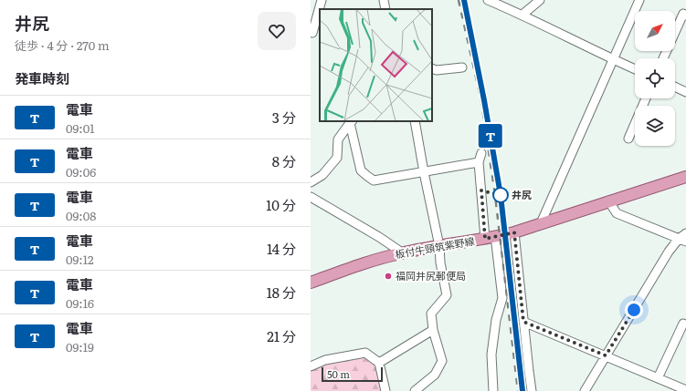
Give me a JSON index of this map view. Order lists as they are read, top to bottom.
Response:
{
  "streets": {
    "main road": ["板付牛頸筑紫野線"]
  },
  "places": ["井尻", "福岡井尻郵便局"],
  "scale_bar": "50 m",
  "north": "top right",
  "page": {
    "heading": [
      ["井尻", "徒歩 · 4 分 · 270 m"],
      "発車時刻"
    ],
    "on_map": "T",
    "list": [
      {
        "mark": "T",
        "name": "電車",
        "note": "09:01",
        "value": "3 分"
      },
      {
        "mark": "T",
        "name": "電車",
        "note": "09:06",
        "value": "8 分"
      },
      {
        "mark": "T",
        "name": "電車",
        "note": "09:08",
        "value": "10 分"
      },
      {
        "mark": "T",
        "name": "電車",
        "note": "09:12",
        "value": "14 分"
      },
      {
        "mark": "T",
        "name": "電車",
        "note": "09:16",
        "value": "18 分"
      },
      {
        "mark": "T",
        "name": "電車",
        "note": "09:19",
        "value": "21 分"
      }
    ],
    "scale": "50 m"
  }
}
